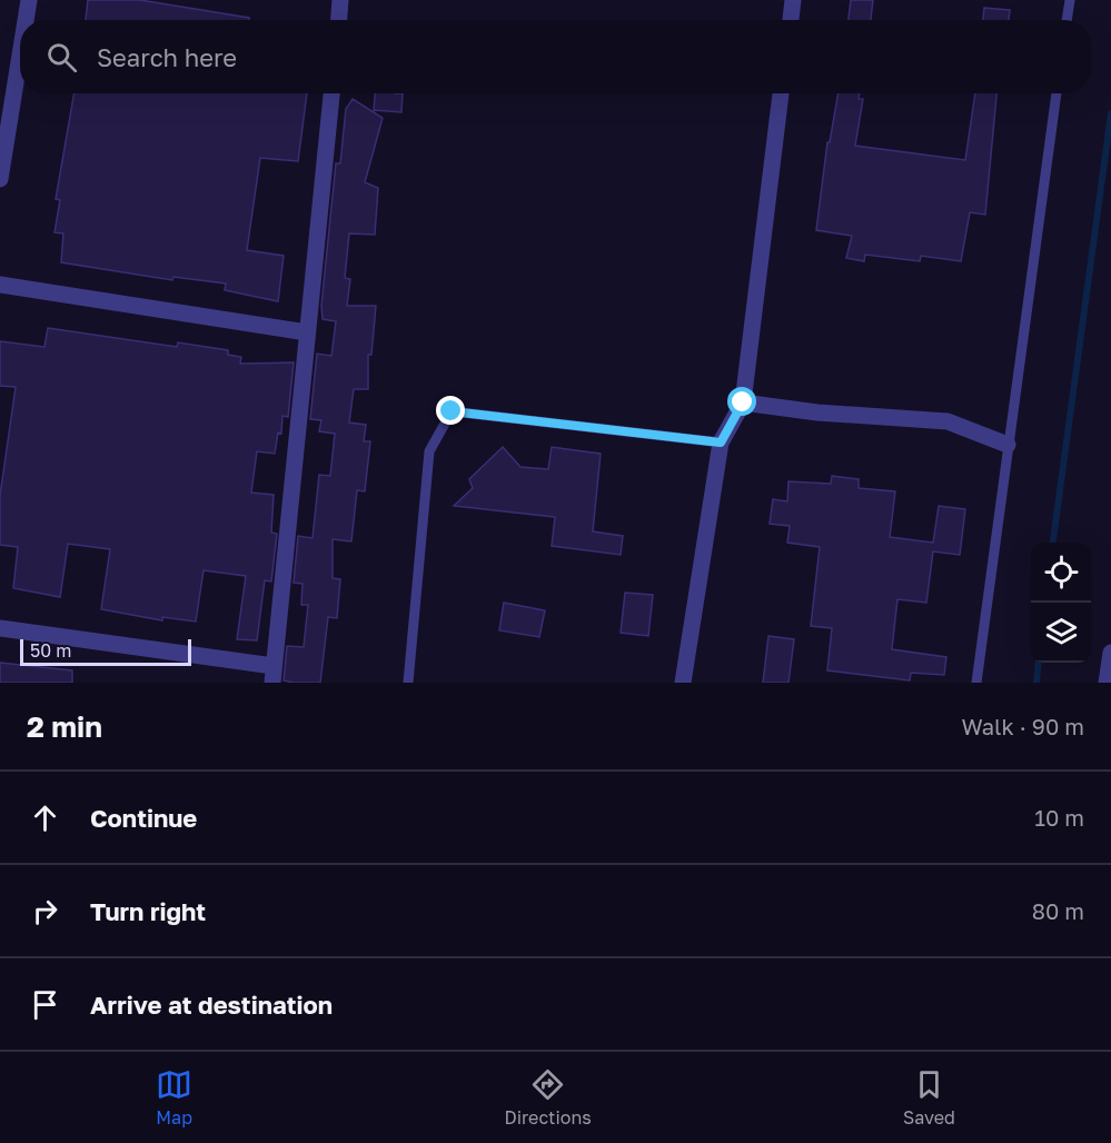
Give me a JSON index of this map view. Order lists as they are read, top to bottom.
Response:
{
  "scale_bar": "50 m",
  "page": {
    "search": "Search here",
    "scale": "50 m",
    "heading": ["2 min", "Walk · 90 m"],
    "list": [
      ["Continue", "10 m"],
      ["Turn right", "80 m"],
      "Arrive at destination"
    ],
    "nav": ["Map", "Directions", "Saved"]
  }
}
